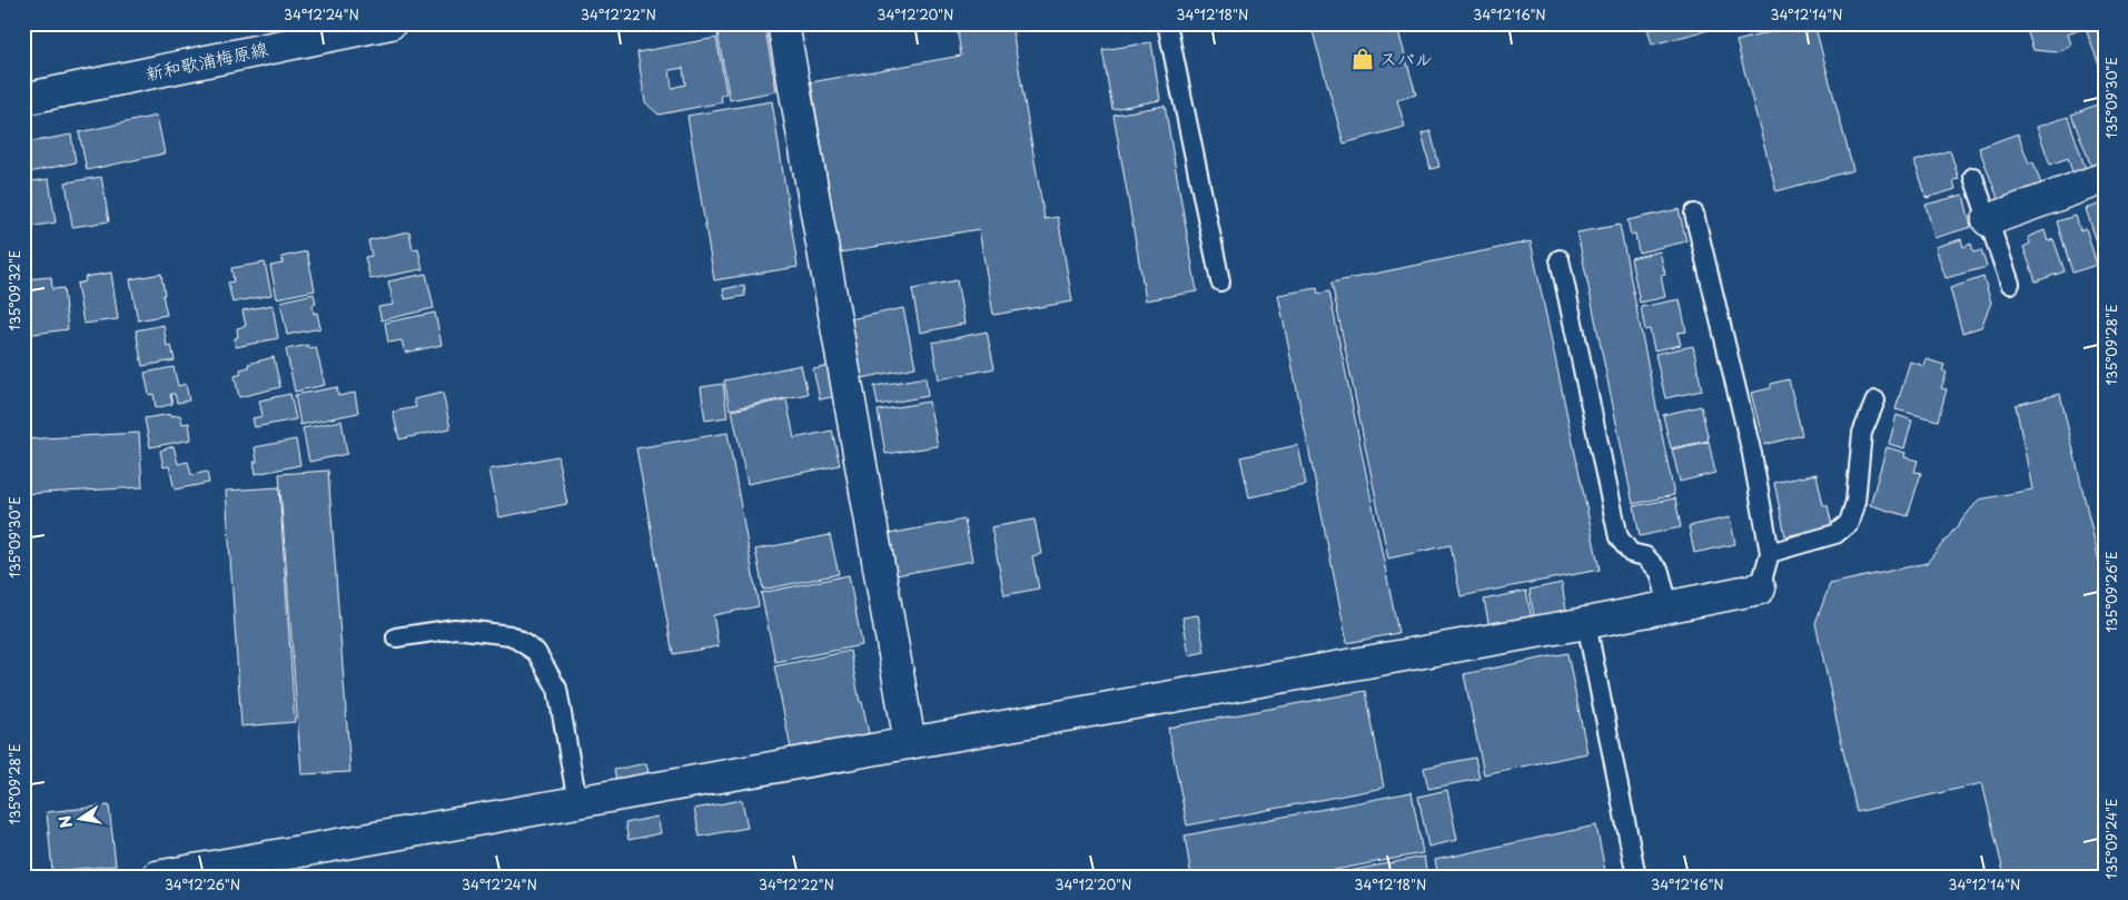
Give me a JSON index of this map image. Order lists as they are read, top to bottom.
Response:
{
  "streets": {
    "street": ["新和歌浦梅原線"]
  },
  "places": {
    "shop": ["スバル"]
  },
  "north": "left",
  "coordinates": [
    "34°12'24\"N",
    "34°12'22\"N",
    "34°12'20\"N",
    "34°12'18\"N",
    "34°12'16\"N",
    "34°12'14\"N",
    "135°09'30\"E",
    "135°09'32\"E",
    "135°09'28\"E",
    "135°09'26\"E",
    "135°09'24\"E",
    "34°12'26\"N"
  ]
}
